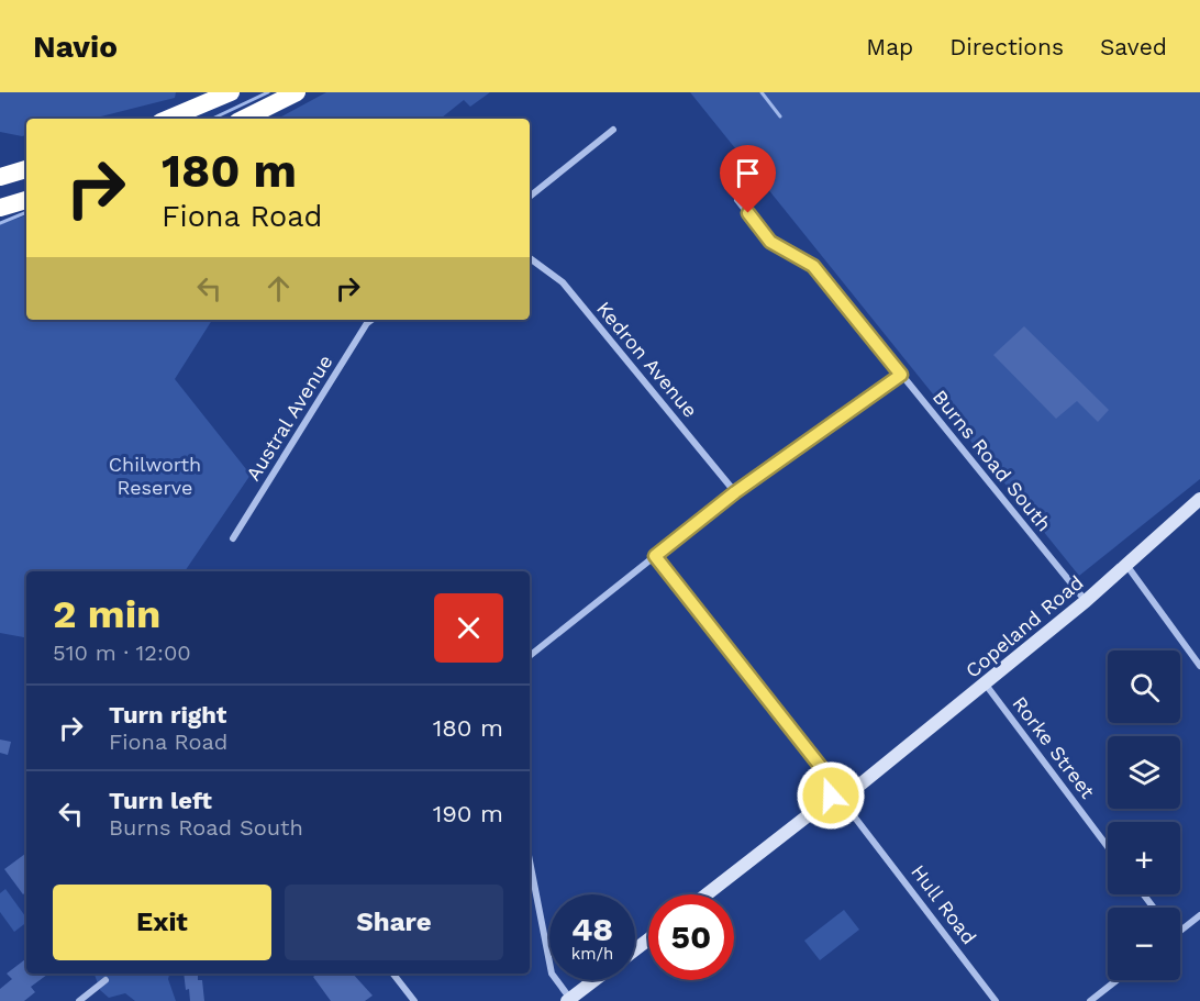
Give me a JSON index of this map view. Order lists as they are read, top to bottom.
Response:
{
  "streets": {
    "main road": ["Copeland Road"],
    "street": [
      "Kedron Avenue",
      "Austral Avenue",
      "Burns Road South",
      "Rorke Street",
      "Hull Road"
    ]
  },
  "crossings": [
    ["Burns Road South", "Copeland Road"],
    ["Copeland Road", "Rorke Street"],
    ["Copeland Road", "Hull Road"]
  ],
  "parks": ["Chilworth Reserve"],
  "page": {
    "header": "Navio",
    "nav": ["Map", "Directions", "Saved"],
    "turn": ["180 m", "Fiona Road"],
    "heading": ["2 min", "510 m · 12:00"],
    "map_buttons": ["+", "−"],
    "list": [
      {
        "name": "Turn right",
        "note": "Fiona Road",
        "value": "180 m"
      },
      {
        "name": "Turn left",
        "note": "Burns Road South",
        "value": "190 m"
      }
    ],
    "buttons": ["Exit", "Share"],
    "speed": "48 km/h",
    "limit": "50"
  }
}
